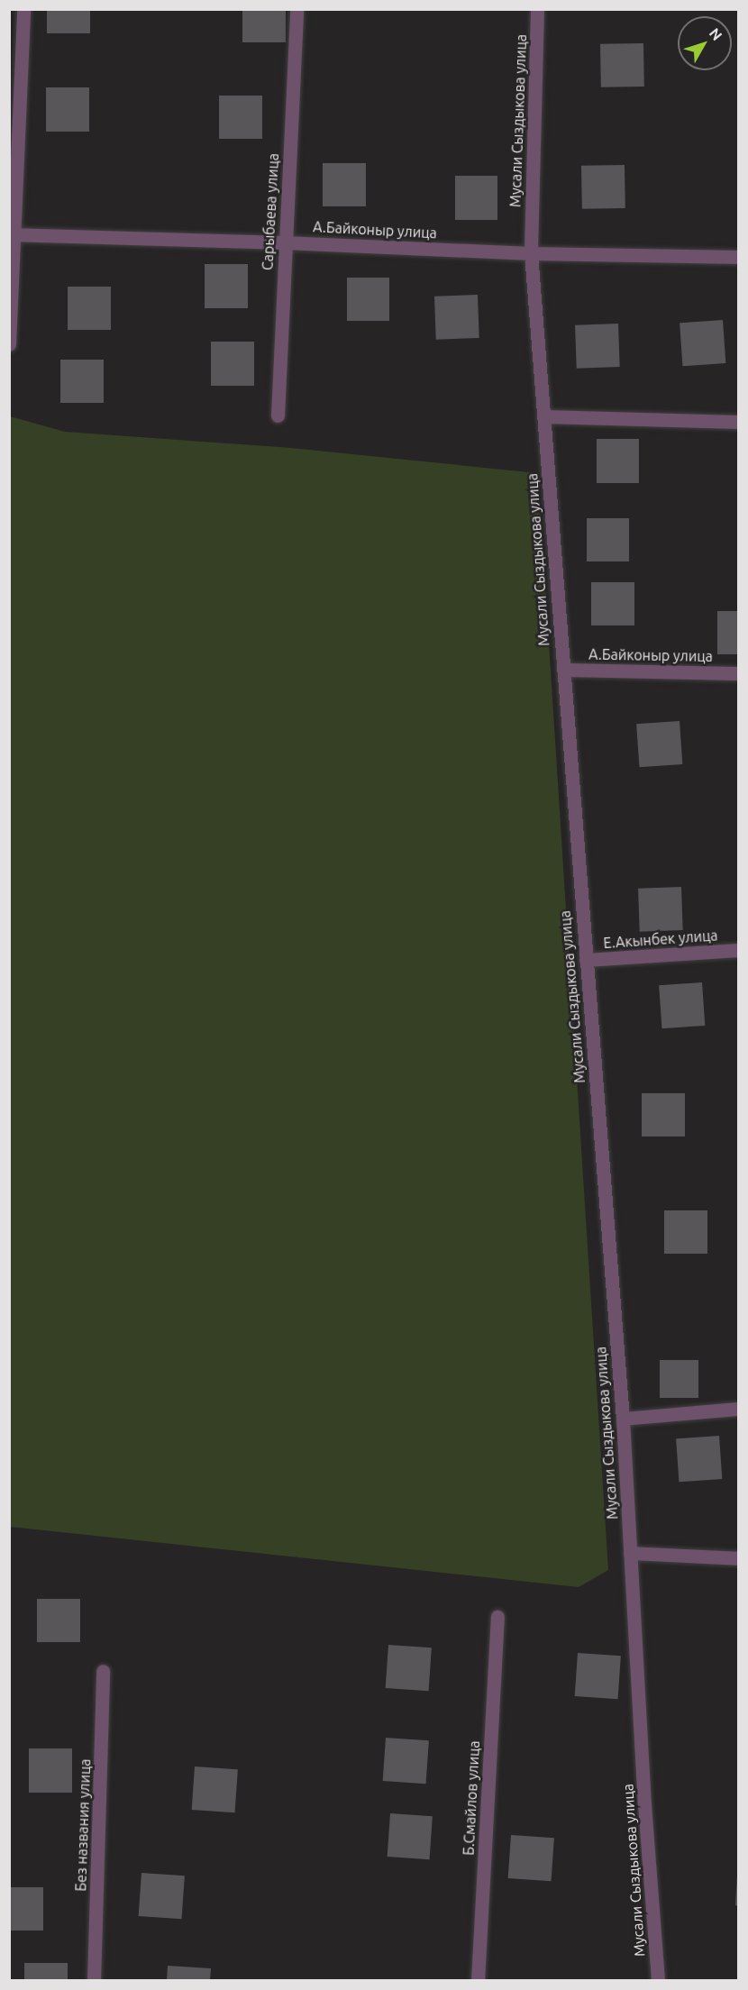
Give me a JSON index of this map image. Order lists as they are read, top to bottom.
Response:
{
  "streets": {
    "street": [
      "Мусали Сыздыкова улица",
      "Сарыбаева улица",
      "А.Байконыр улица",
      "Е.Акынбек улица",
      "Б.Смайлов улица",
      "Без названия улица"
    ]
  },
  "crossings": [
    ["Мусали Сыздыкова улица", "А.Байконыр улица"],
    ["Мусали Сыздыкова улица", "Е.Акынбек улица"],
    ["Сарыбаева улица", "А.Байконыр улица"]
  ],
  "north": "top right"
}
